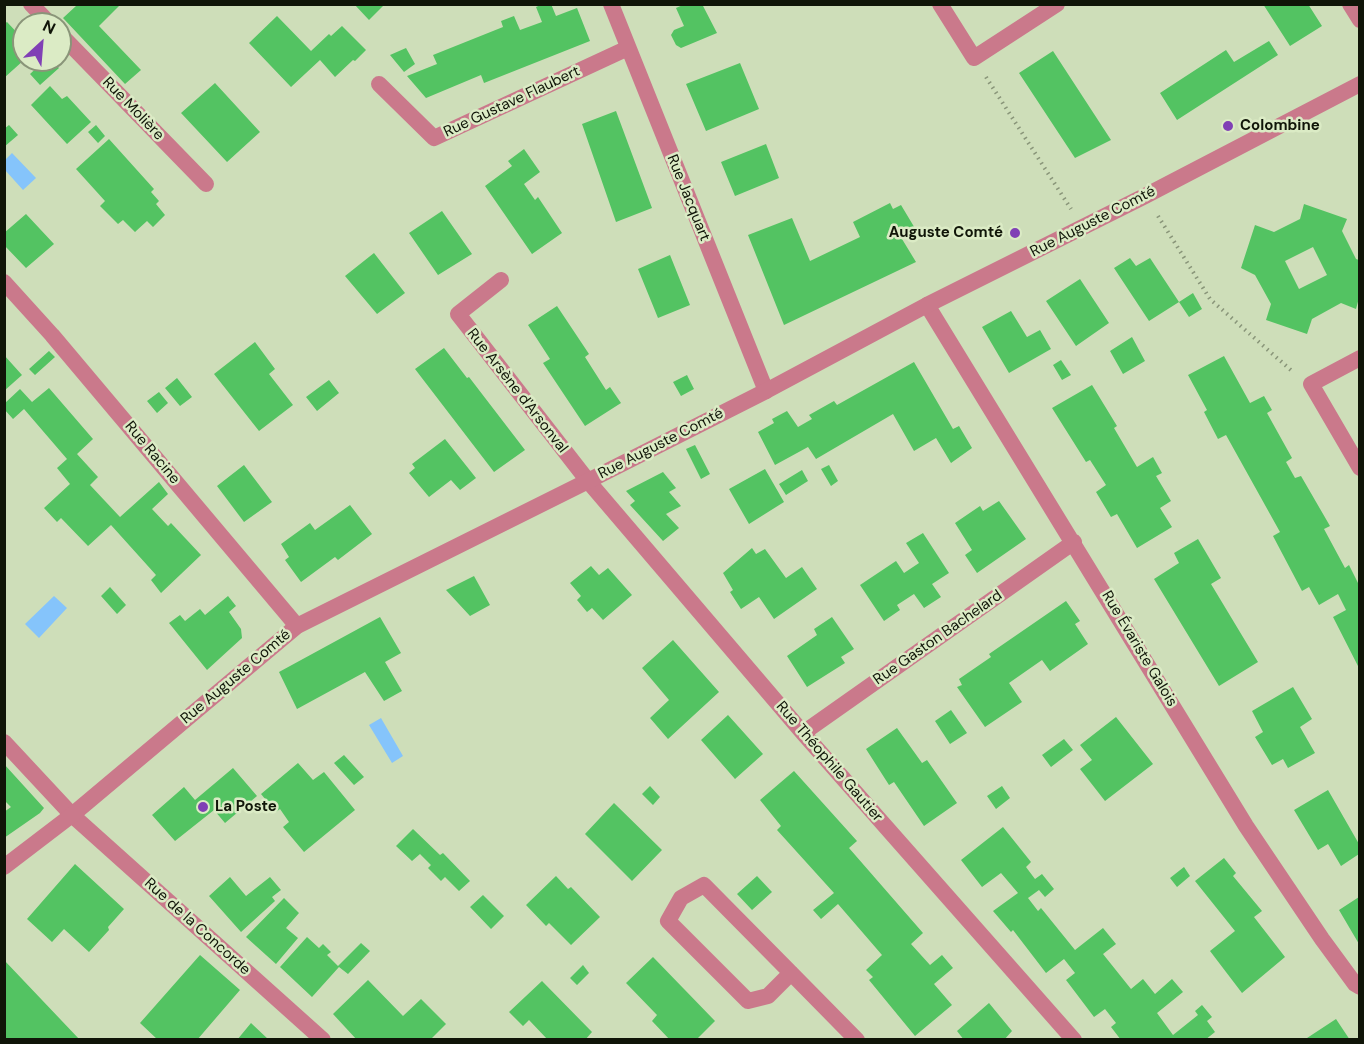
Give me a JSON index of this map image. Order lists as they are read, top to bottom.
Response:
{
  "streets": {
    "street": [
      "Rue Gustave Flaubert",
      "Rue Molière",
      "Rue Jacquart",
      "Rue Auguste Comté",
      "Rue Arsène d'Arsonval",
      "Rue Racine",
      "Rue Gaston Bachelard",
      "Rue Évariste Galois",
      "Rue Théophile Gautier",
      "Rue de la Concorde"
    ]
  },
  "crossings": [
    ["Rue Gustave Flaubert", "Rue Jacquart"],
    ["Rue Jacquart", "Rue Auguste Comté"],
    ["Rue Auguste Comté", "Rue Arsène d'Arsonval"],
    ["Rue Auguste Comté", "Rue Racine"],
    ["Rue Auguste Comté", "Rue Évariste Galois"],
    ["Rue Auguste Comté", "Rue Théophile Gautier"],
    ["Rue Auguste Comté", "Rue de la Concorde"],
    ["Rue Arsène d'Arsonval", "Rue Théophile Gautier"],
    ["Rue Gaston Bachelard", "Rue Évariste Galois"],
    ["Rue Gaston Bachelard", "Rue Théophile Gautier"]
  ],
  "places": ["Colombine", "Auguste Comté", "La Poste"],
  "north": "top right"
}
